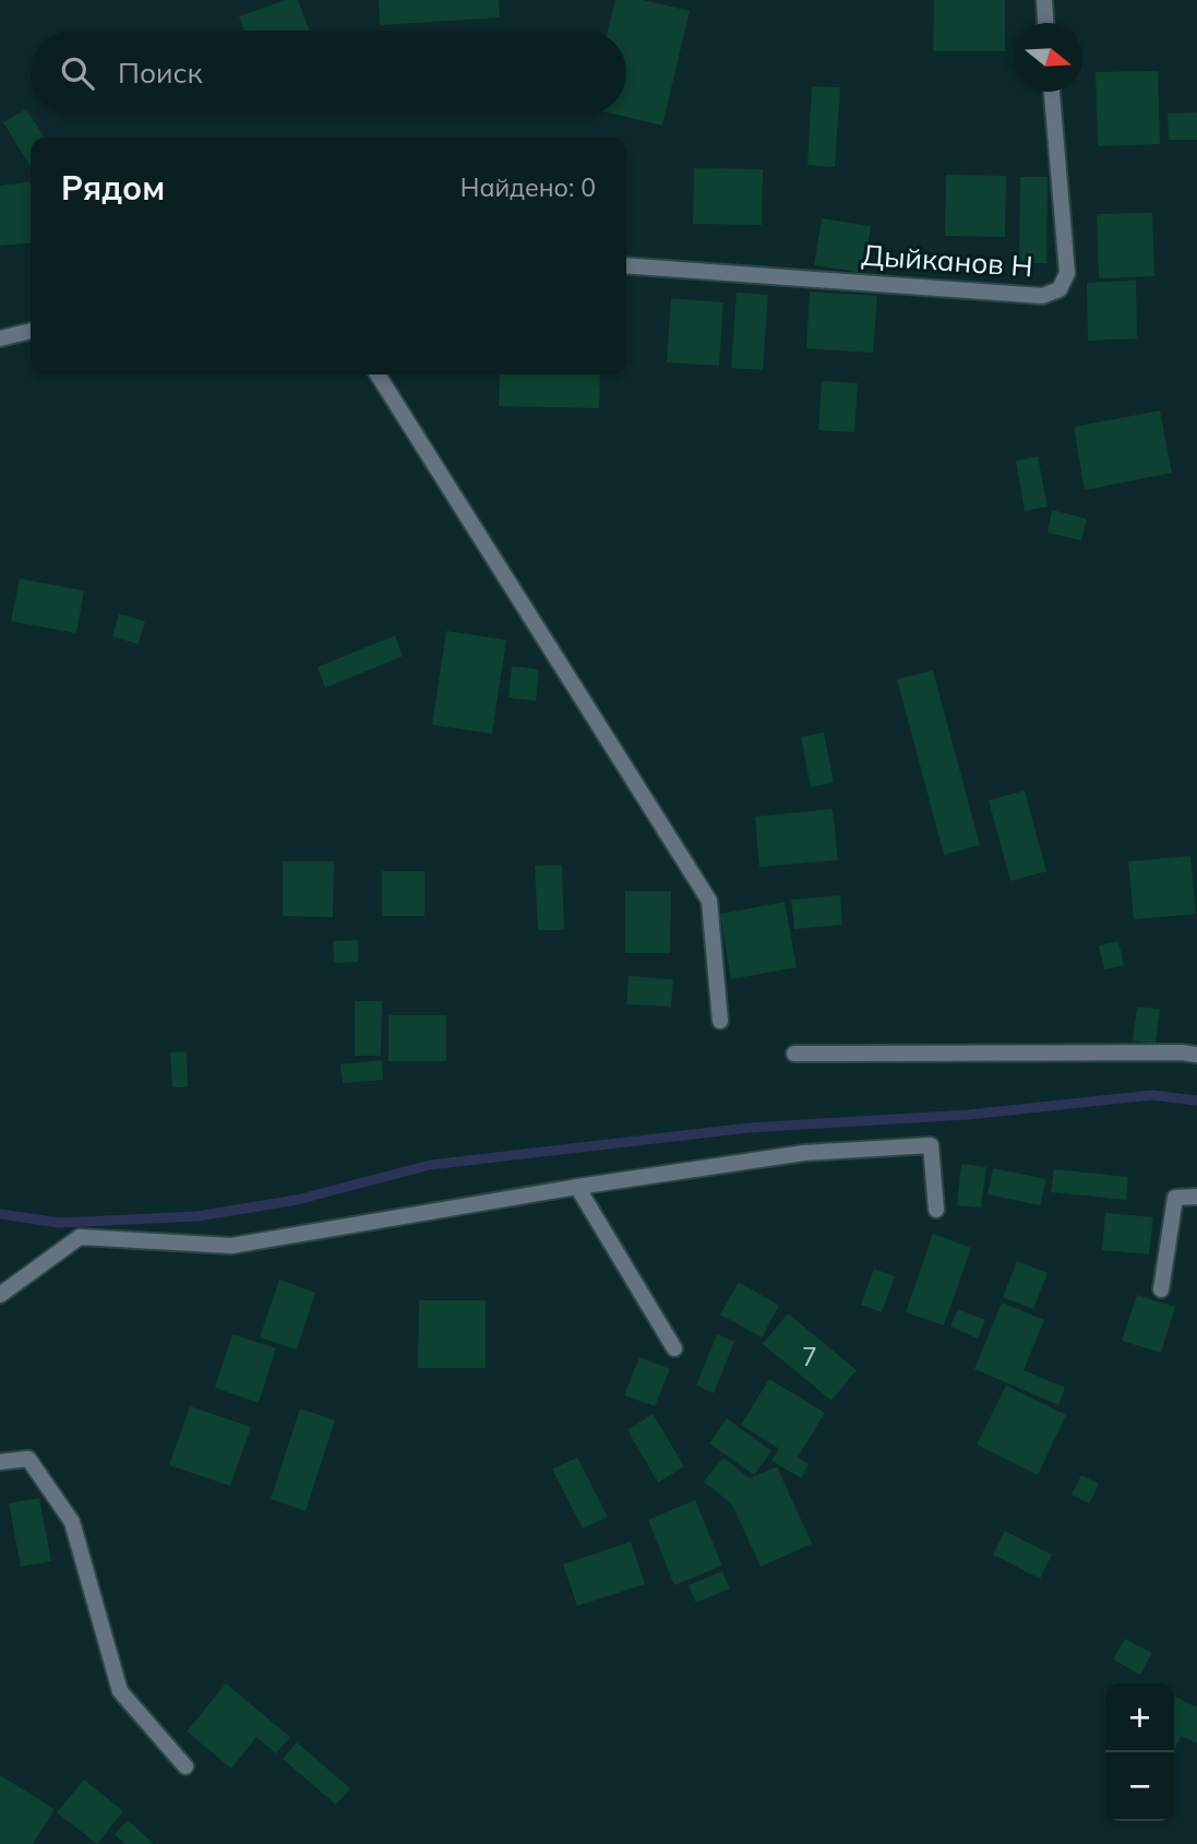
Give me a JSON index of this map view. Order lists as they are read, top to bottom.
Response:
{
  "streets": {
    "street": ["Дыйканов Н"]
  },
  "house_numbers": ["7"],
  "north": "right",
  "page": {
    "search": "Поиск",
    "heading": ["Рядом", "Найдено: 0"],
    "map_buttons": ["+", "−"]
  }
}
